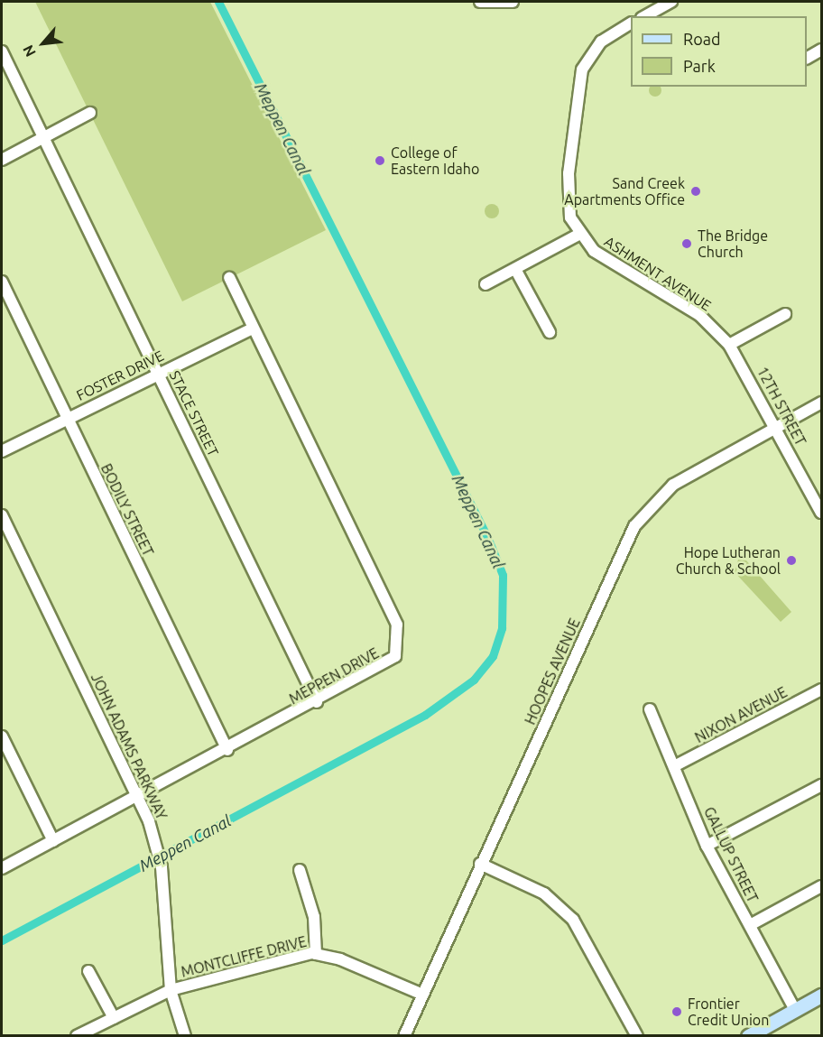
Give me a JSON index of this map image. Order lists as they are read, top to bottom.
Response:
{
  "streets": {
    "street": [
      "ASHMENT AVENUE",
      "FOSTER DRIVE",
      "12TH STREET",
      "STACE STREET",
      "BODILY STREET",
      "HOOPES AVENUE",
      "MEPPEN DRIVE",
      "NIXON AVENUE",
      "JOHN ADAMS PARKWAY",
      "GALLUP STREET",
      "MONTCLIFFE DRIVE"
    ]
  },
  "crossings": [
    ["ASHMENT AVENUE", "12TH STREET"],
    ["FOSTER DRIVE", "STACE STREET"],
    ["FOSTER DRIVE", "BODILY STREET"],
    ["FOSTER DRIVE", "MEPPEN DRIVE"],
    ["12TH STREET", "HOOPES AVENUE"],
    ["STACE STREET", "MEPPEN DRIVE"],
    ["BODILY STREET", "MEPPEN DRIVE"],
    ["HOOPES AVENUE", "MONTCLIFFE DRIVE"],
    ["MEPPEN DRIVE", "JOHN ADAMS PARKWAY"],
    ["NIXON AVENUE", "GALLUP STREET"],
    ["JOHN ADAMS PARKWAY", "MONTCLIFFE DRIVE"]
  ],
  "water": ["Meppen Canal"],
  "places": [
    "College of Eastern Idaho",
    "Sand Creek Apartments Office",
    "The Bridge Church",
    "Hope Lutheran Church & School",
    "Frontier Credit Union"
  ],
  "legend": ["Road", "Park"],
  "north": "bottom left"
}
